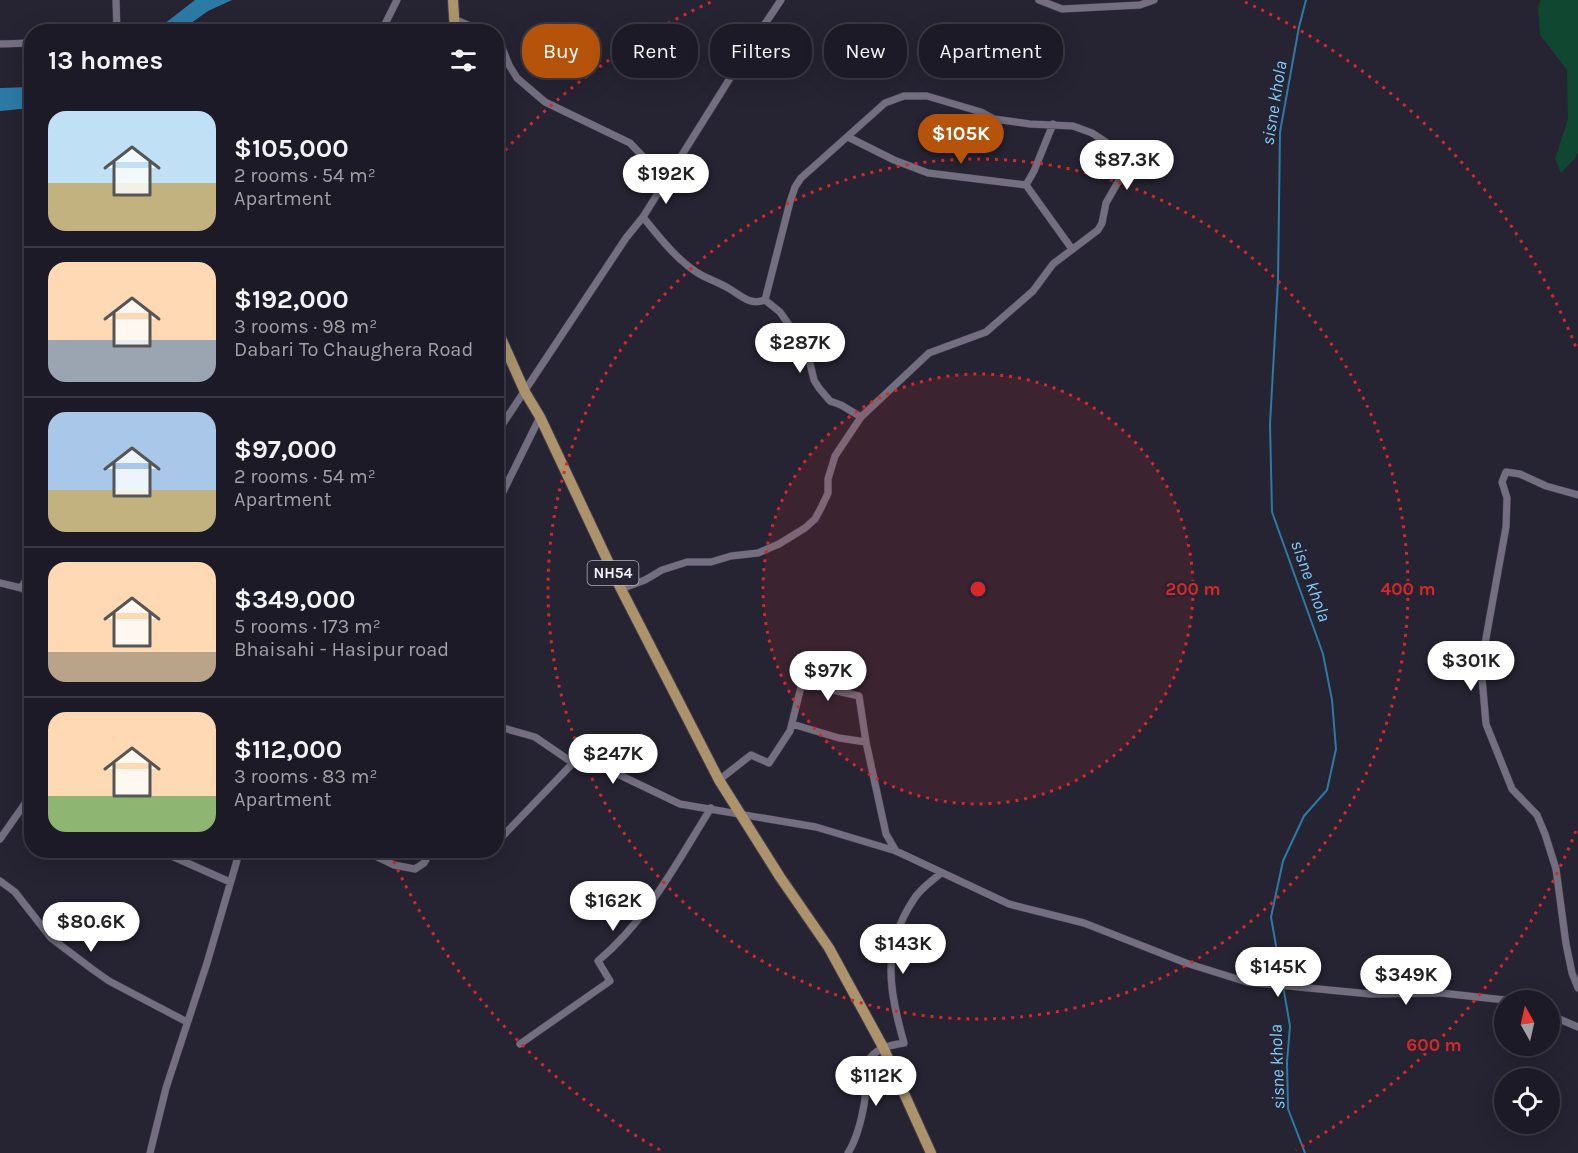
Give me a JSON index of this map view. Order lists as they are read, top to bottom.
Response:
{
  "streets": {
    "main road": ["NH54"]
  },
  "water": ["sisne khola"],
  "north": "top",
  "page": {
    "chip": [
      "Buy",
      "Rent",
      "Filters",
      "New",
      "Apartment"
    ],
    "heading": "13 homes",
    "list": [
      {
        "name": "$105,000",
        "note": "2 rooms · 54 m² · Apartment"
      },
      {
        "name": "$192,000",
        "note": "3 rooms · 98 m² · Dabari To Chaughera Road"
      },
      {
        "name": "$97,000",
        "note": "2 rooms · 54 m² · Apartment"
      },
      {
        "name": "$349,000",
        "note": "5 rooms · 173 m² · Bhaisahi - Hasipur road"
      },
      {
        "name": "$112,000",
        "note": "3 rooms · 83 m² · Apartment"
      }
    ],
    "price": [
      "$105K",
      "$87.3K",
      "$192K",
      "$287K",
      "$301K",
      "$97K",
      "$247K",
      "$162K",
      "$80.6K",
      "$143K",
      "$145K",
      "$349K",
      "$112K"
    ]
  },
  "rings": ["200 m", "400 m", "600 m"]
}
